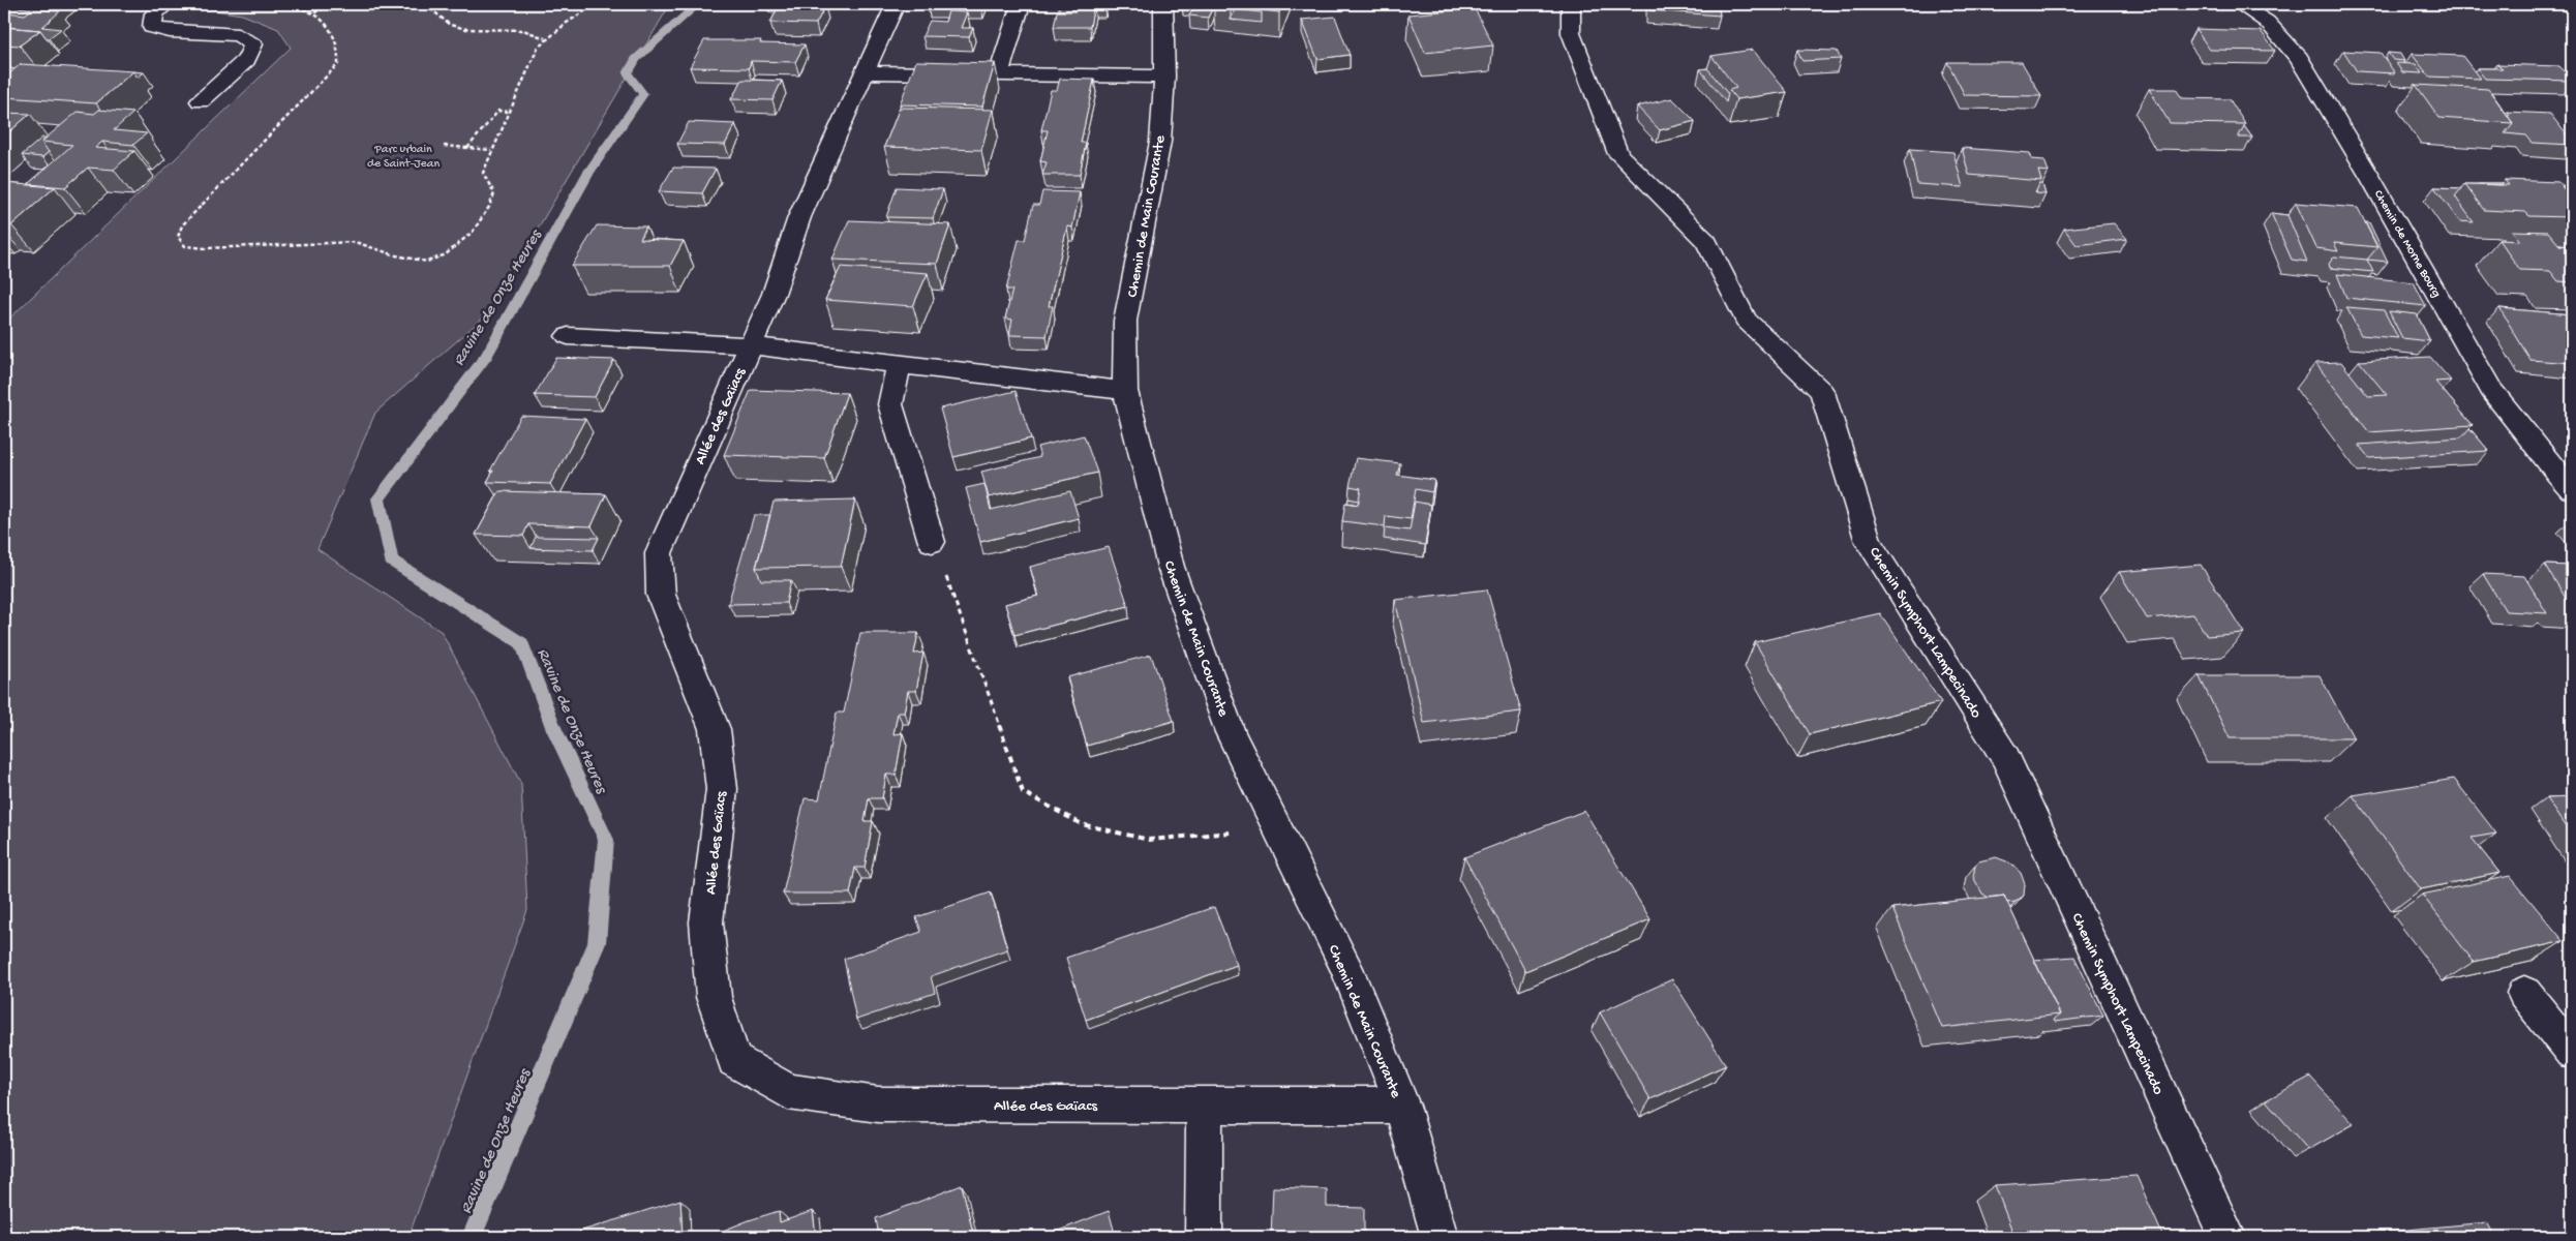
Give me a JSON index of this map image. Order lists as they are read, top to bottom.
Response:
{
  "streets": {
    "street": [
      "Chemin de Main Courante",
      "Chemin de Morne Bourg",
      "Allée des Gaïacs",
      "Chemin Symphort Lampecinado"
    ]
  },
  "crossings": [
    ["Chemin de Main Courante", "Allée des Gaïacs"]
  ],
  "water": ["Ravine de Onze Heures"],
  "parks": ["Parc urbain de Saint-Jean"]
}
